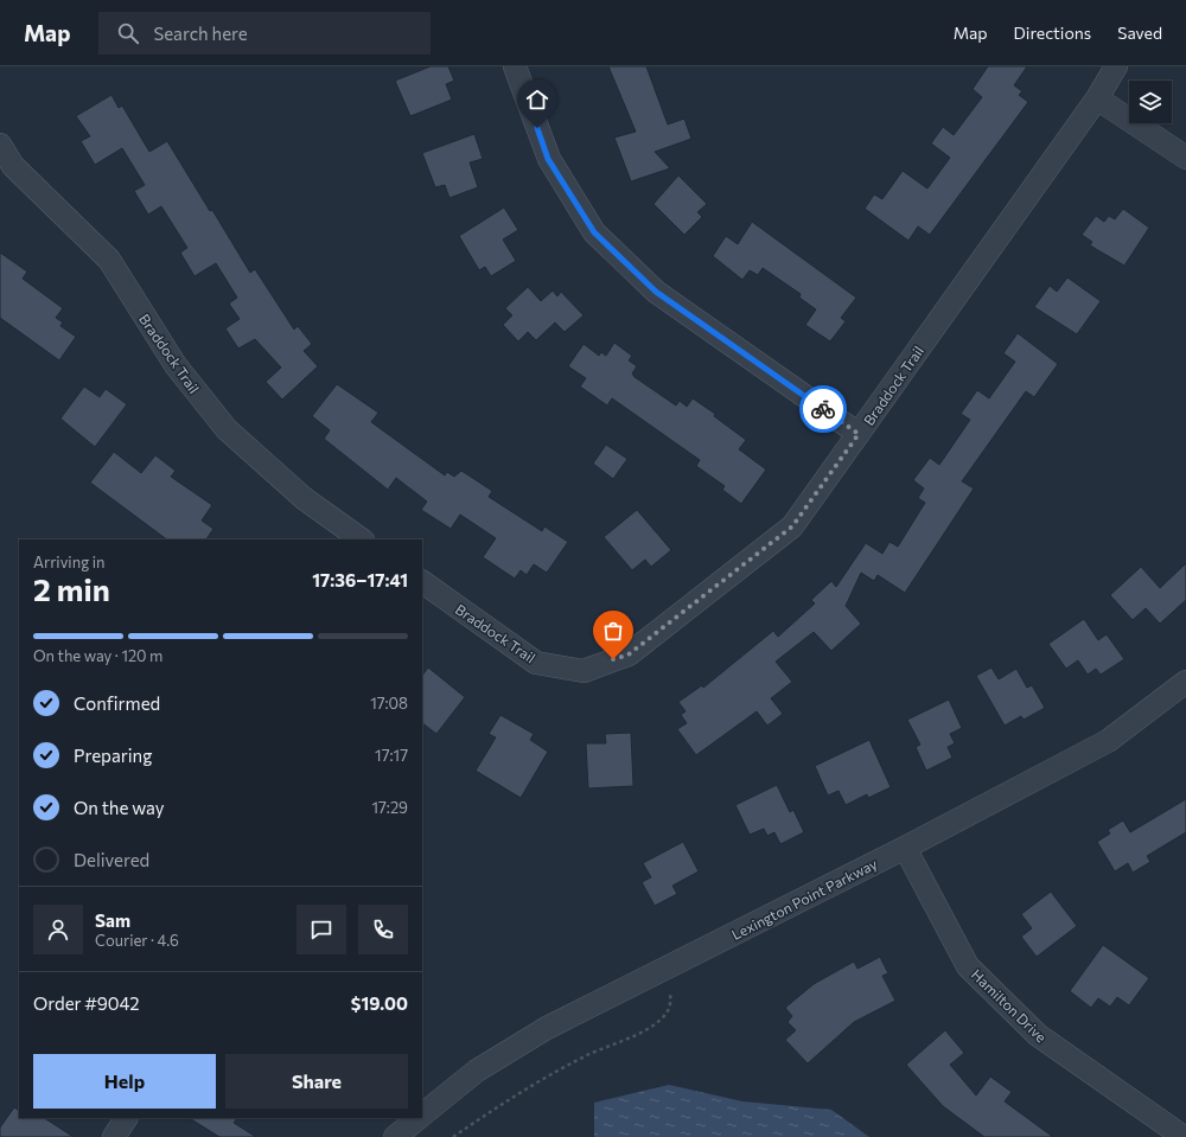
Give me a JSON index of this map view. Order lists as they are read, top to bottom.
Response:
{
  "streets": {
    "street": ["Braddock Trail", "Lexington Point Parkway", "Hamilton Drive"]
  },
  "crossings": [
    ["Lexington Point Parkway", "Hamilton Drive"]
  ],
  "page": {
    "header": "Map",
    "search": "Search here",
    "nav": ["Map", "Directions", "Saved"],
    "heading": ["2 min", "Arriving in", "17:36–17:41"],
    "panel": [
      "Sam",
      "Courier · 4.6",
      "Order #9042",
      "$19.00"
    ],
    "bar": "On the way · 120 m",
    "list": [
      ["Confirmed", "17:08"],
      ["Preparing", "17:17"],
      ["On the way", "17:29"],
      "Delivered"
    ],
    "buttons": ["Help", "Share"]
  }
}
